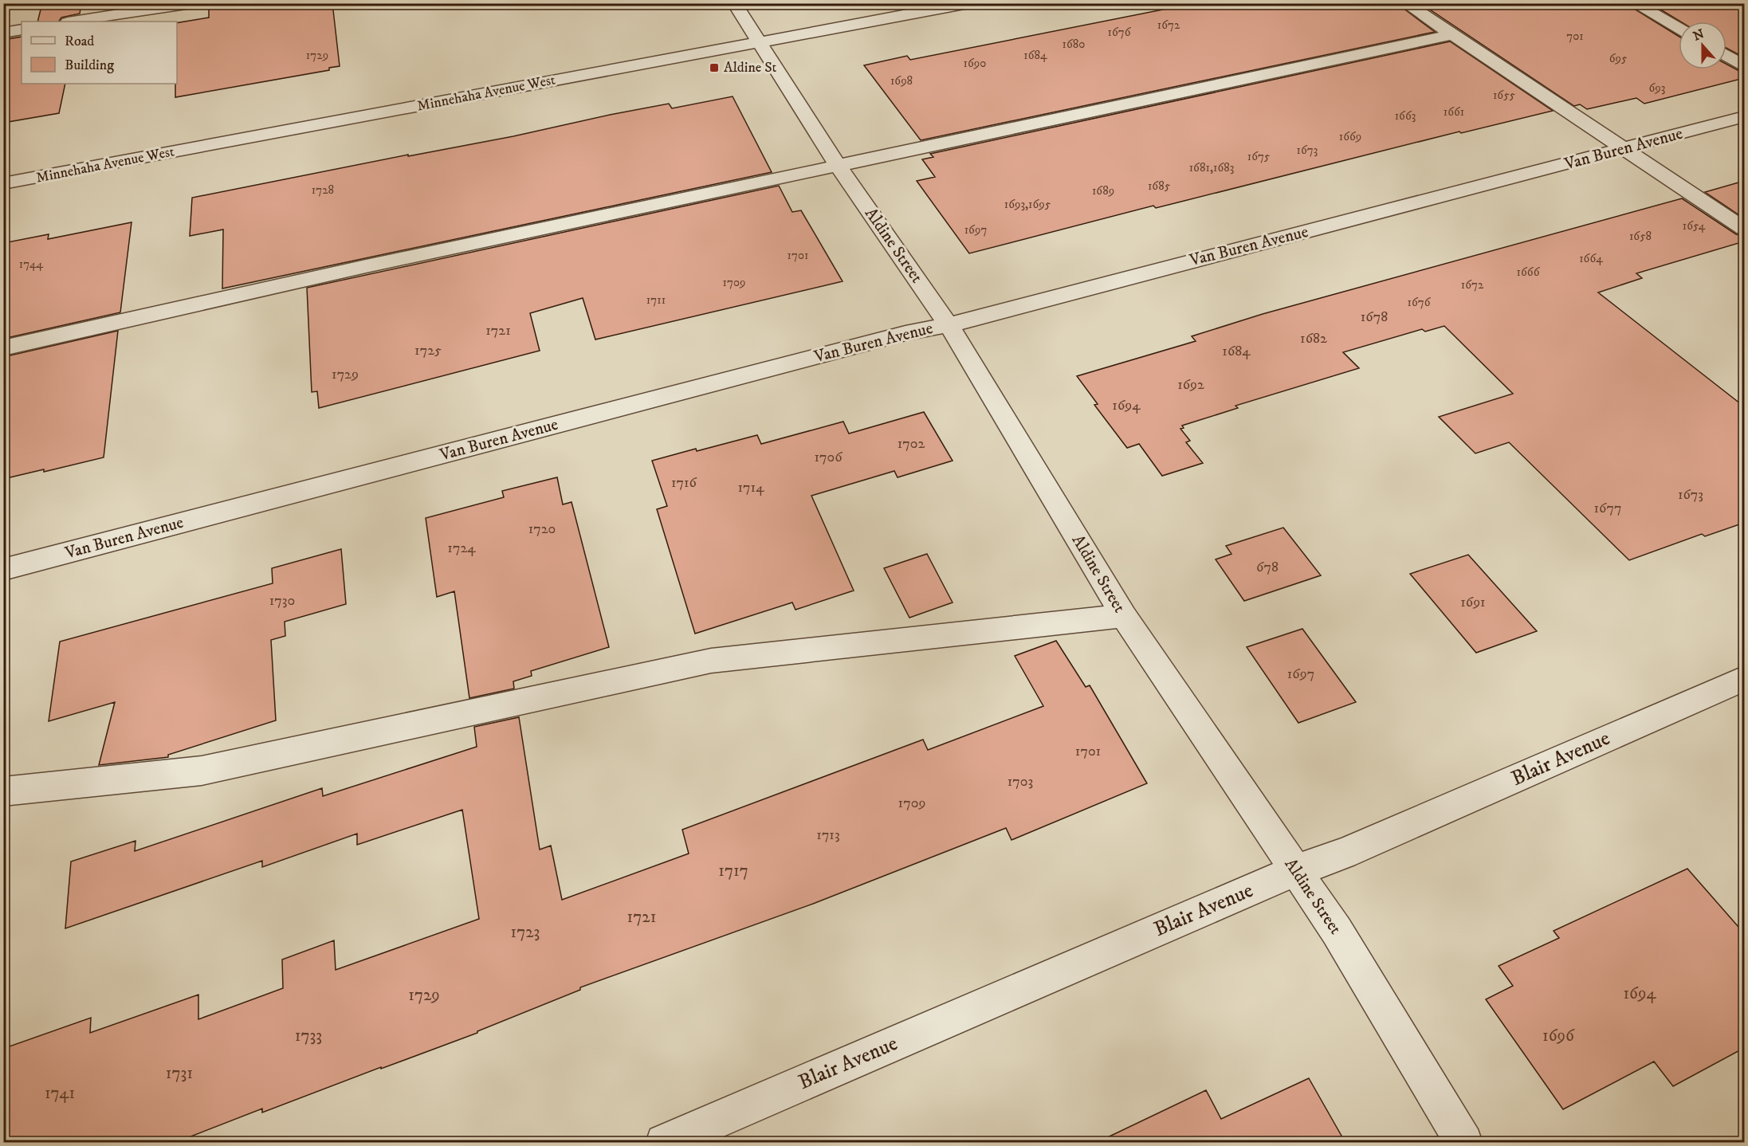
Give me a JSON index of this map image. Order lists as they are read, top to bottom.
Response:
{
  "streets": {
    "street": [
      "Minnehaha Avenue West",
      "Van Buren Avenue",
      "Aldine Street",
      "Blair Avenue"
    ]
  },
  "crossings": [
    ["Minnehaha Avenue West", "Aldine Street"],
    ["Van Buren Avenue", "Aldine Street"],
    ["Aldine Street", "Blair Avenue"]
  ],
  "places": {
    "transit": ["Aldine St"]
  },
  "house_numbers": [
    "1672",
    "1676",
    "701",
    "1680",
    "1729",
    "1684",
    "695",
    "1690",
    "1698",
    "693",
    "1655",
    "1661",
    "1663",
    "1669",
    "1673",
    "1675",
    "1681,1683",
    "1685",
    "1728",
    "1689",
    "1693,1695",
    "1654",
    "1697",
    "1658",
    "1701",
    "1664",
    "1744",
    "1666",
    "1709",
    "1672",
    "1711",
    "1676",
    "1678",
    "1721",
    "1682",
    "1725",
    "1684",
    "1729",
    "1692",
    "1694",
    "1702",
    "1706",
    "1716",
    "1714",
    "1673",
    "1677",
    "1720",
    "1724",
    "678",
    "1730",
    "1691",
    "1697",
    "1701",
    "1703",
    "1709",
    "1713",
    "1717",
    "1721",
    "1723",
    "1694",
    "1729",
    "1733",
    "1696",
    "1731",
    "1741"
  ],
  "legend": ["Road", "Building"],
  "north": "top"
}
